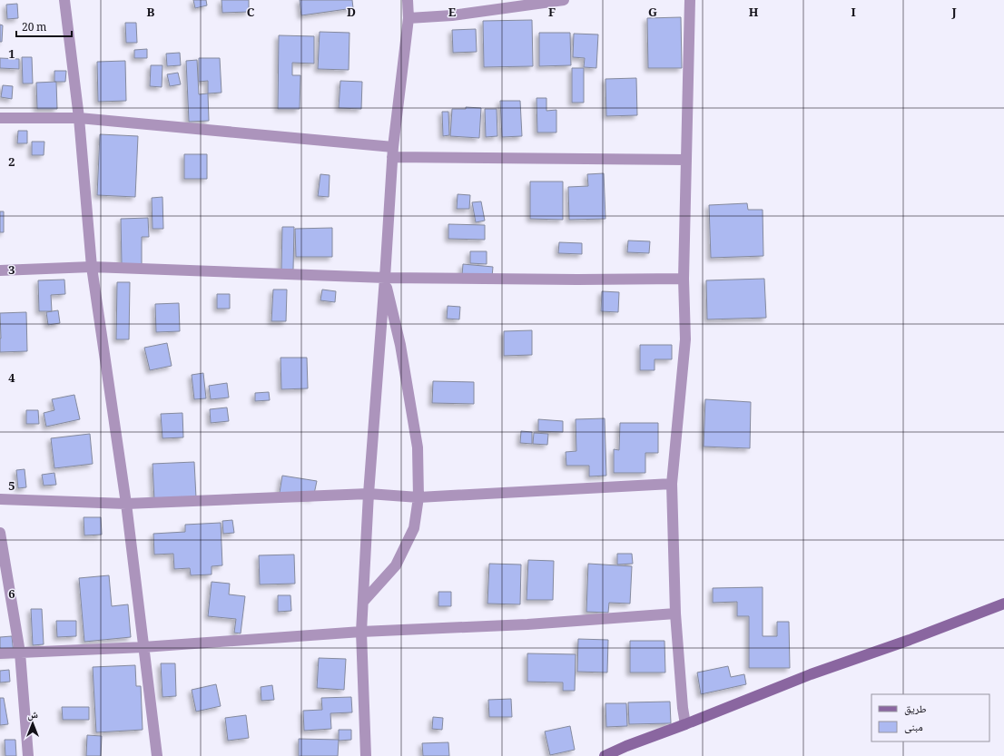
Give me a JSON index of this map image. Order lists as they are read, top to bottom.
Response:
{
  "legend": ["طريق", "مبنى"],
  "scale_bar": "20 m",
  "north": "top",
  "grid": {
    "columns": [
      "B",
      "C",
      "D",
      "E",
      "F",
      "G",
      "H",
      "I",
      "J"
    ],
    "rows": [
      "1",
      "2",
      "3",
      "4",
      "5",
      "6"
    ]
  }
}
